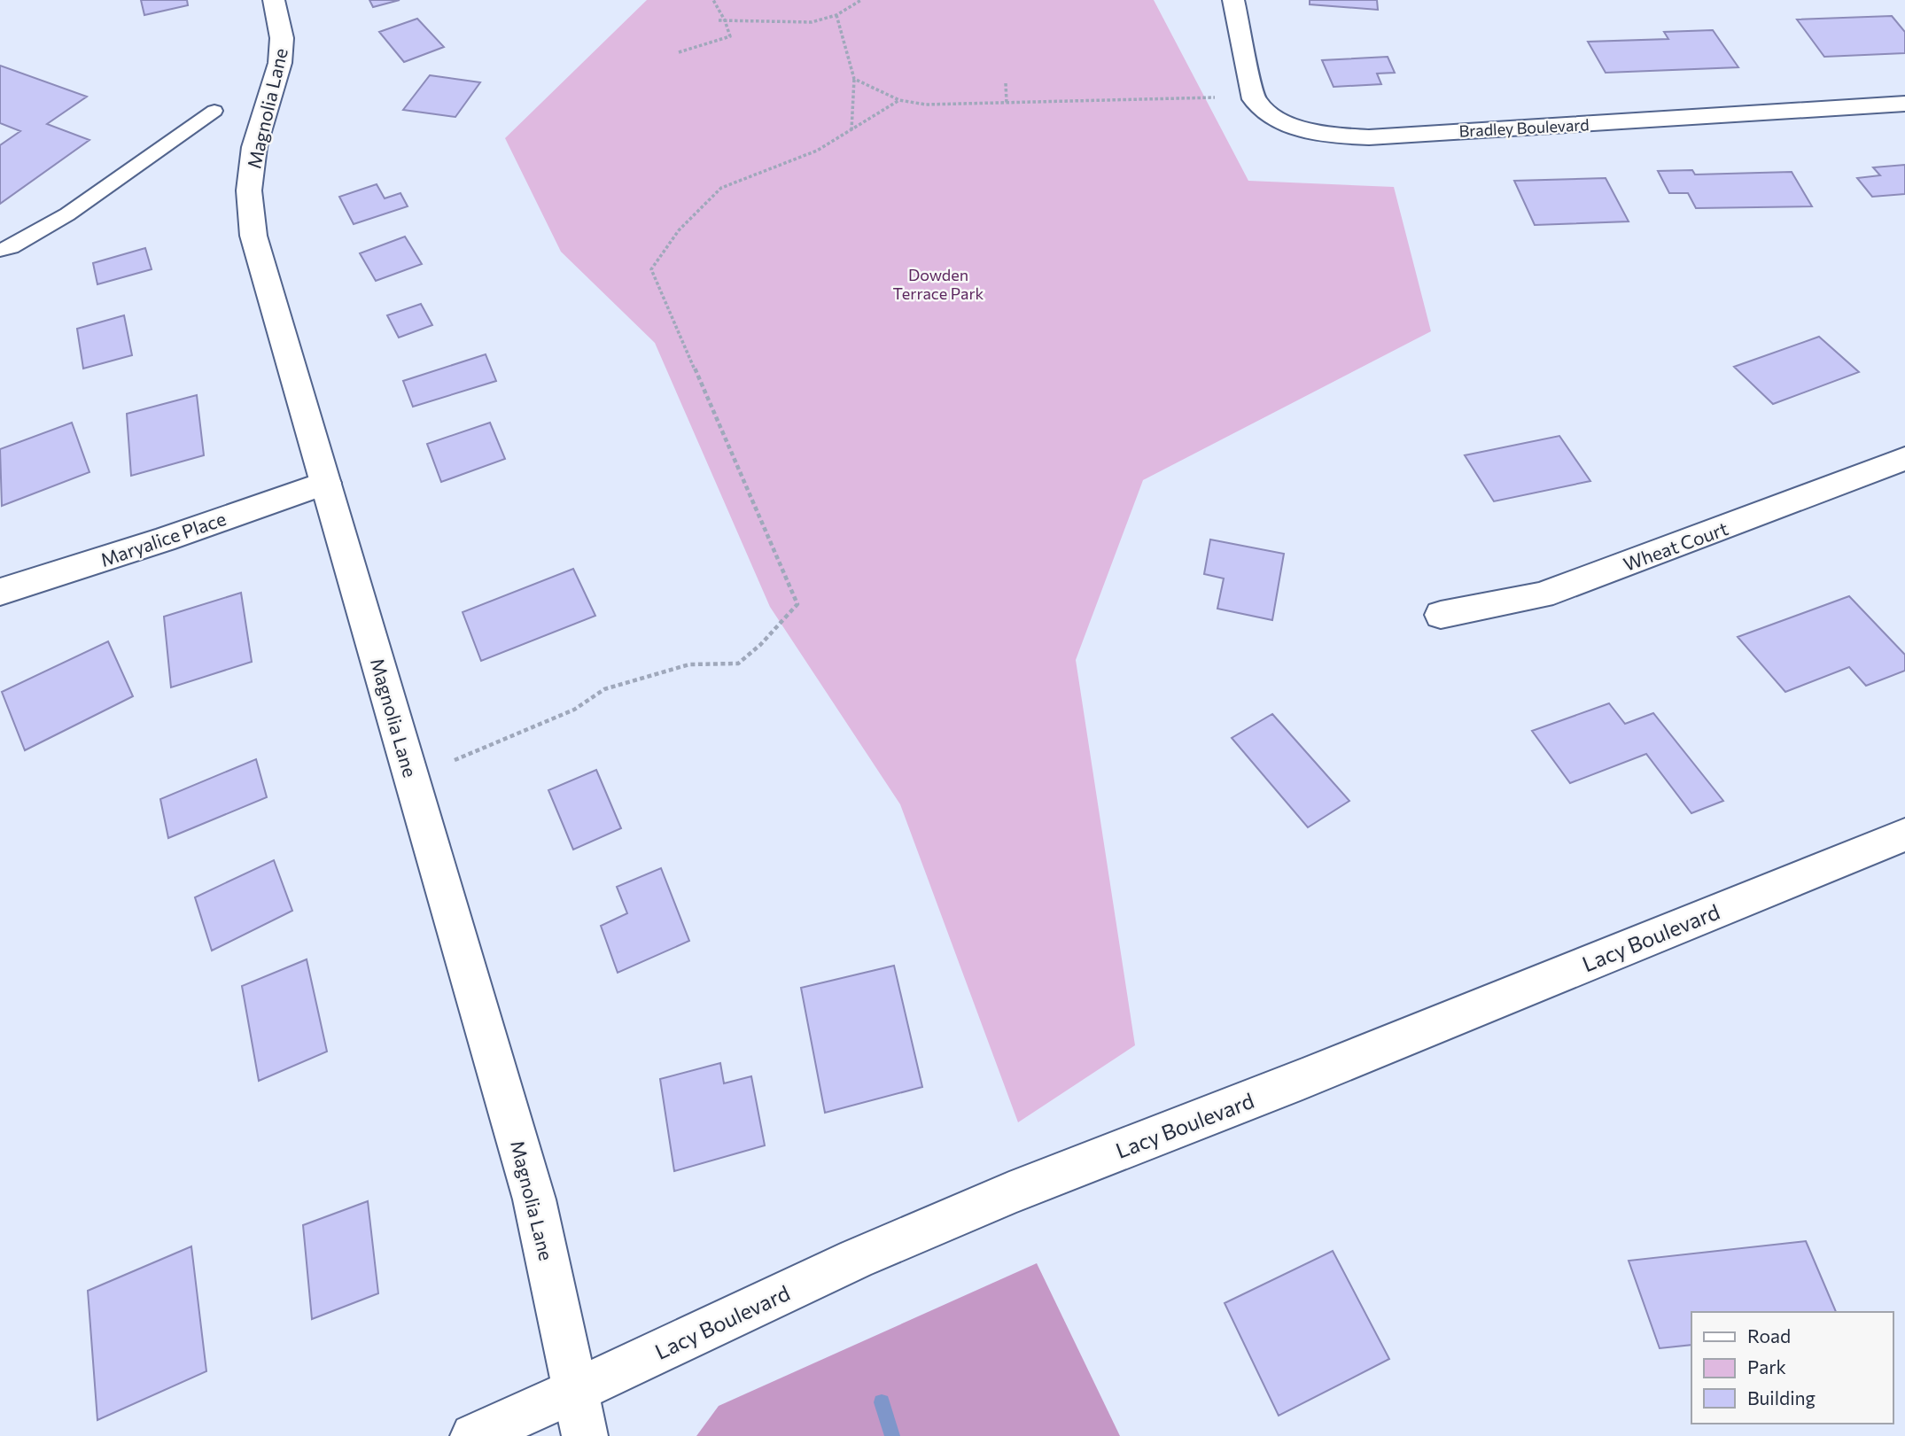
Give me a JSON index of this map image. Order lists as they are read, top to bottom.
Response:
{
  "streets": {
    "street": [
      "Magnolia Lane",
      "Bradley Boulevard",
      "Maryalice Place",
      "Wheat Court",
      "Lacy Boulevard"
    ]
  },
  "crossings": [
    ["Magnolia Lane", "Maryalice Place"],
    ["Magnolia Lane", "Lacy Boulevard"]
  ],
  "parks": ["Dowden Terrace Park"],
  "legend": ["Road", "Park", "Building"]
}
